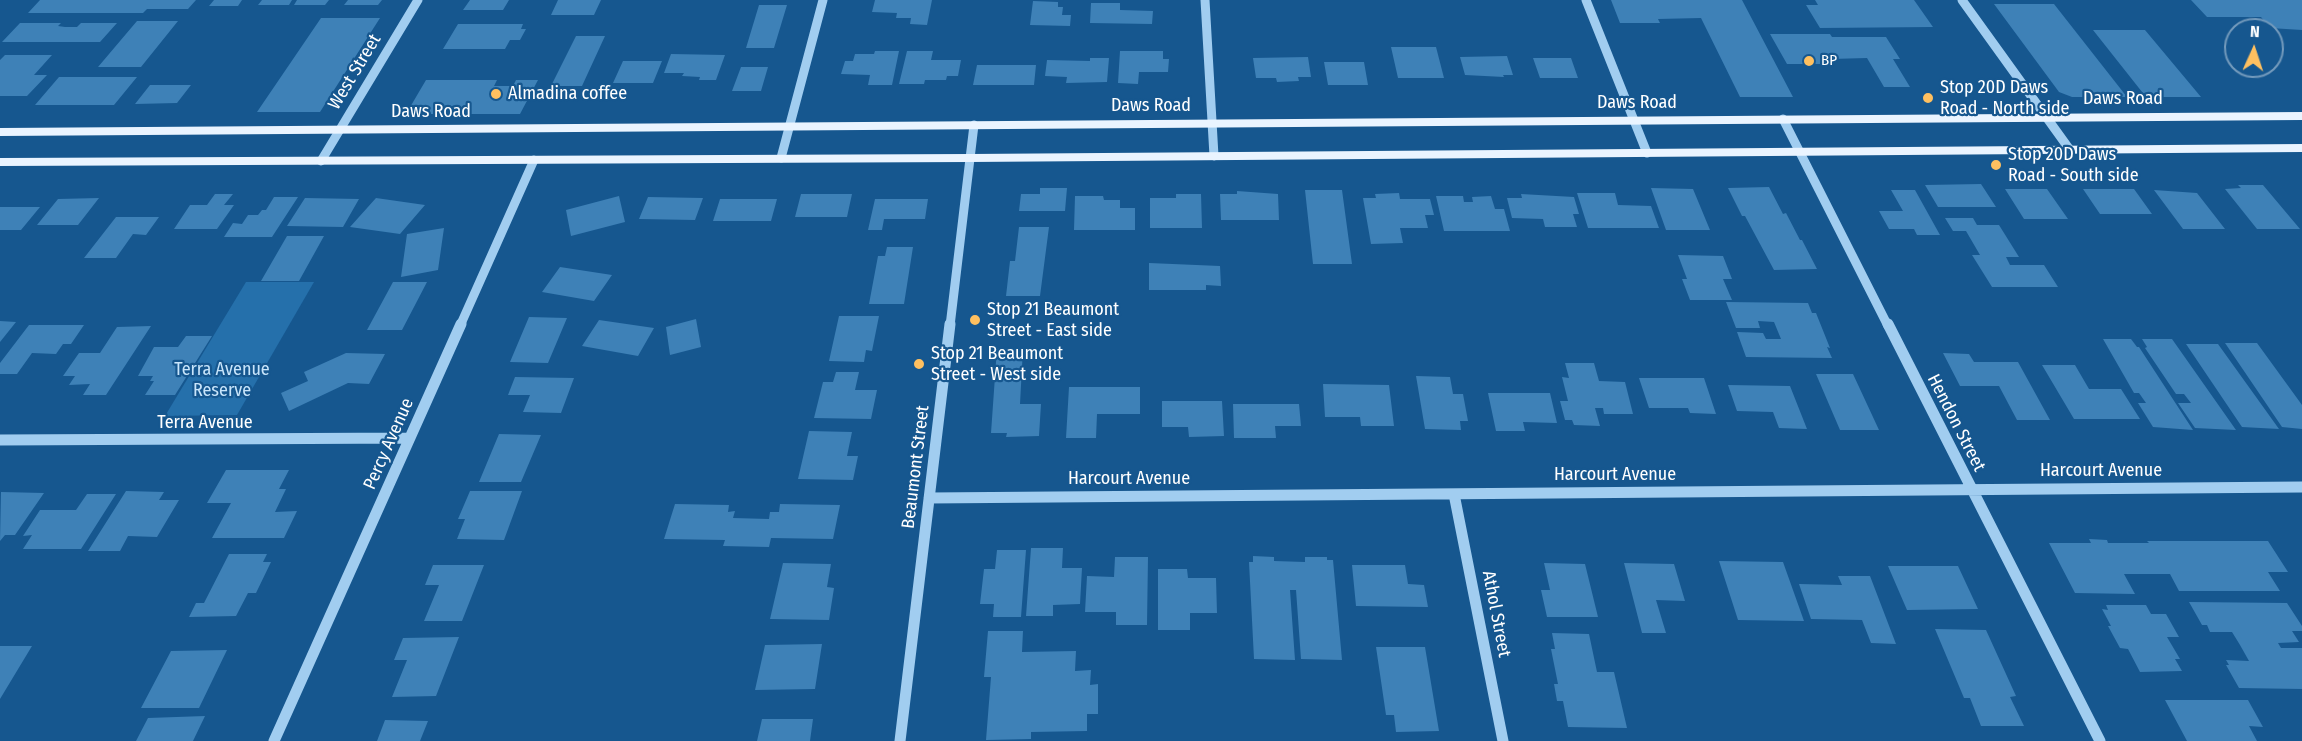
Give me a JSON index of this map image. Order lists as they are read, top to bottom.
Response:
{
  "streets": {
    "main road": ["Daws Road"],
    "street": [
      "West Street",
      "Terra Avenue",
      "Hendon Street",
      "Percy Avenue",
      "Beaumont Street",
      "Harcourt Avenue",
      "Athol Street"
    ]
  },
  "crossings": [
    ["West Street", "Daws Road"],
    ["Daws Road", "Hendon Street"],
    ["Daws Road", "Beaumont Street"],
    ["Terra Avenue", "Percy Avenue"],
    ["Hendon Street", "Harcourt Avenue"],
    ["Beaumont Street", "Harcourt Avenue"],
    ["Harcourt Avenue", "Athol Street"]
  ],
  "parks": ["Terra Avenue Reserve"],
  "places": [
    "BP",
    "Almadina coffee",
    "Stop 20D Daws Road - North side",
    "Stop 20D Daws Road - South side",
    "Stop 21 Beaumont Street - East side",
    "Stop 21 Beaumont Street - West side"
  ],
  "north": "top"
}
